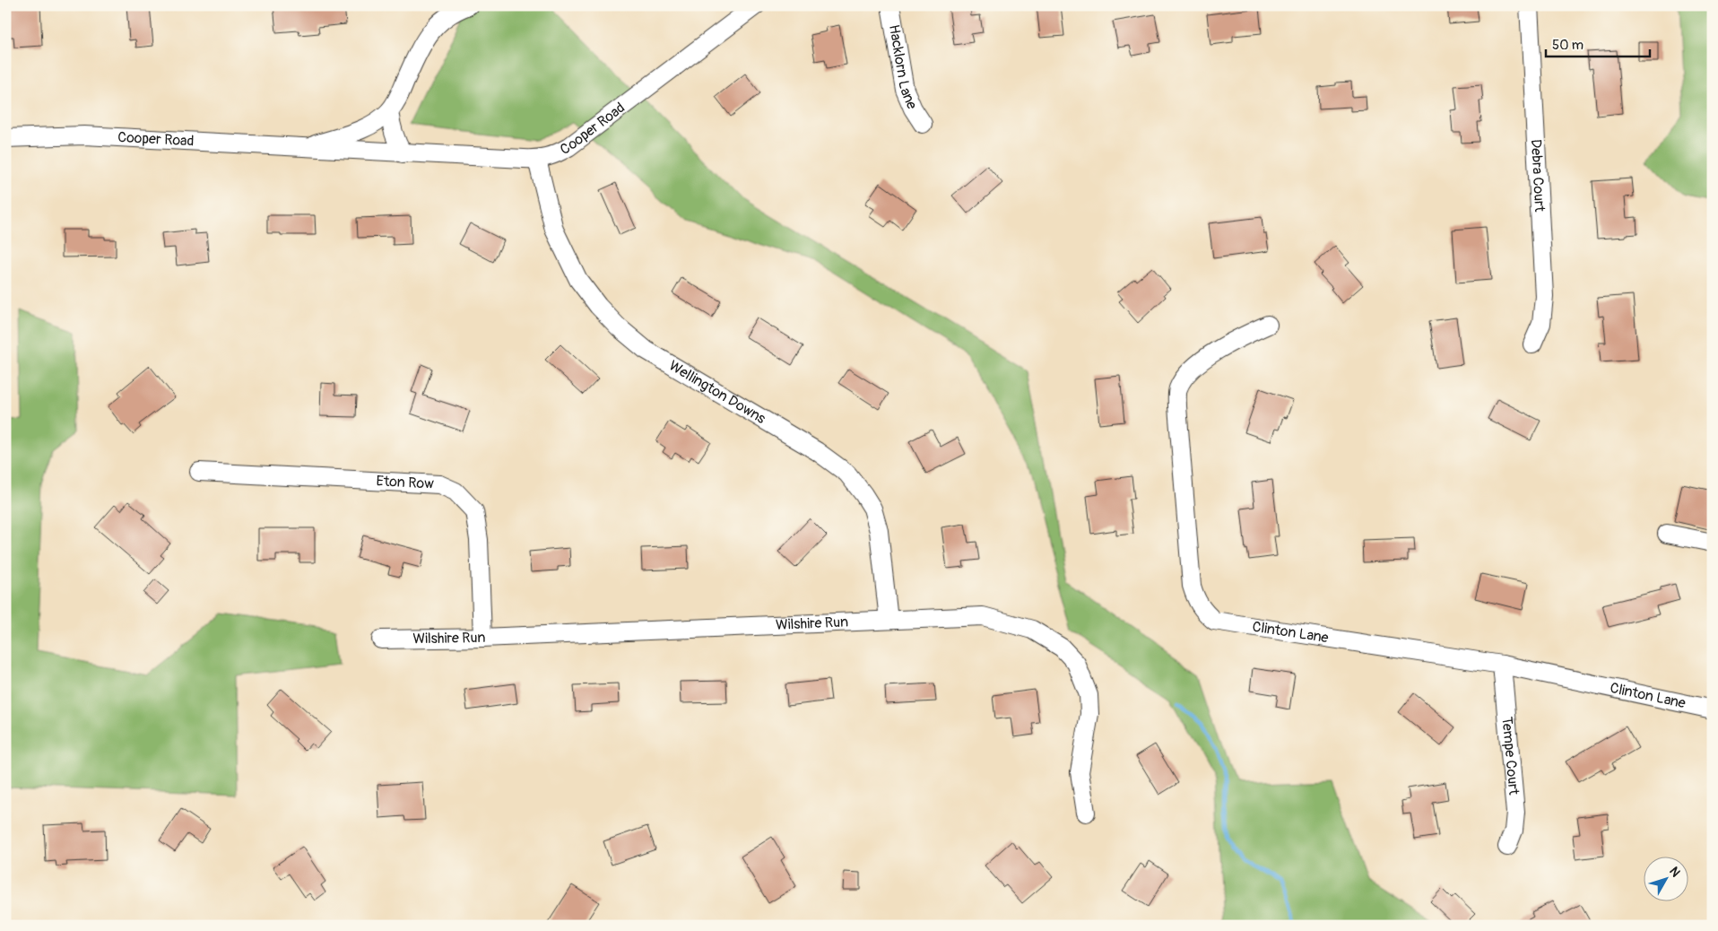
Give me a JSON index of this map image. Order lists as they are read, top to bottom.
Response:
{
  "streets": {
    "street": [
      "Hacklorn Lane",
      "Cooper Road",
      "Debra Court",
      "Wellington Downs",
      "Eton Row",
      "Wilshire Run",
      "Clinton Lane",
      "Tempe Court"
    ]
  },
  "crossings": [
    ["Cooper Road", "Wellington Downs"],
    ["Wellington Downs", "Wilshire Run"],
    ["Eton Row", "Wilshire Run"],
    ["Clinton Lane", "Tempe Court"]
  ],
  "scale_bar": "50 m",
  "north": "top right"
}
